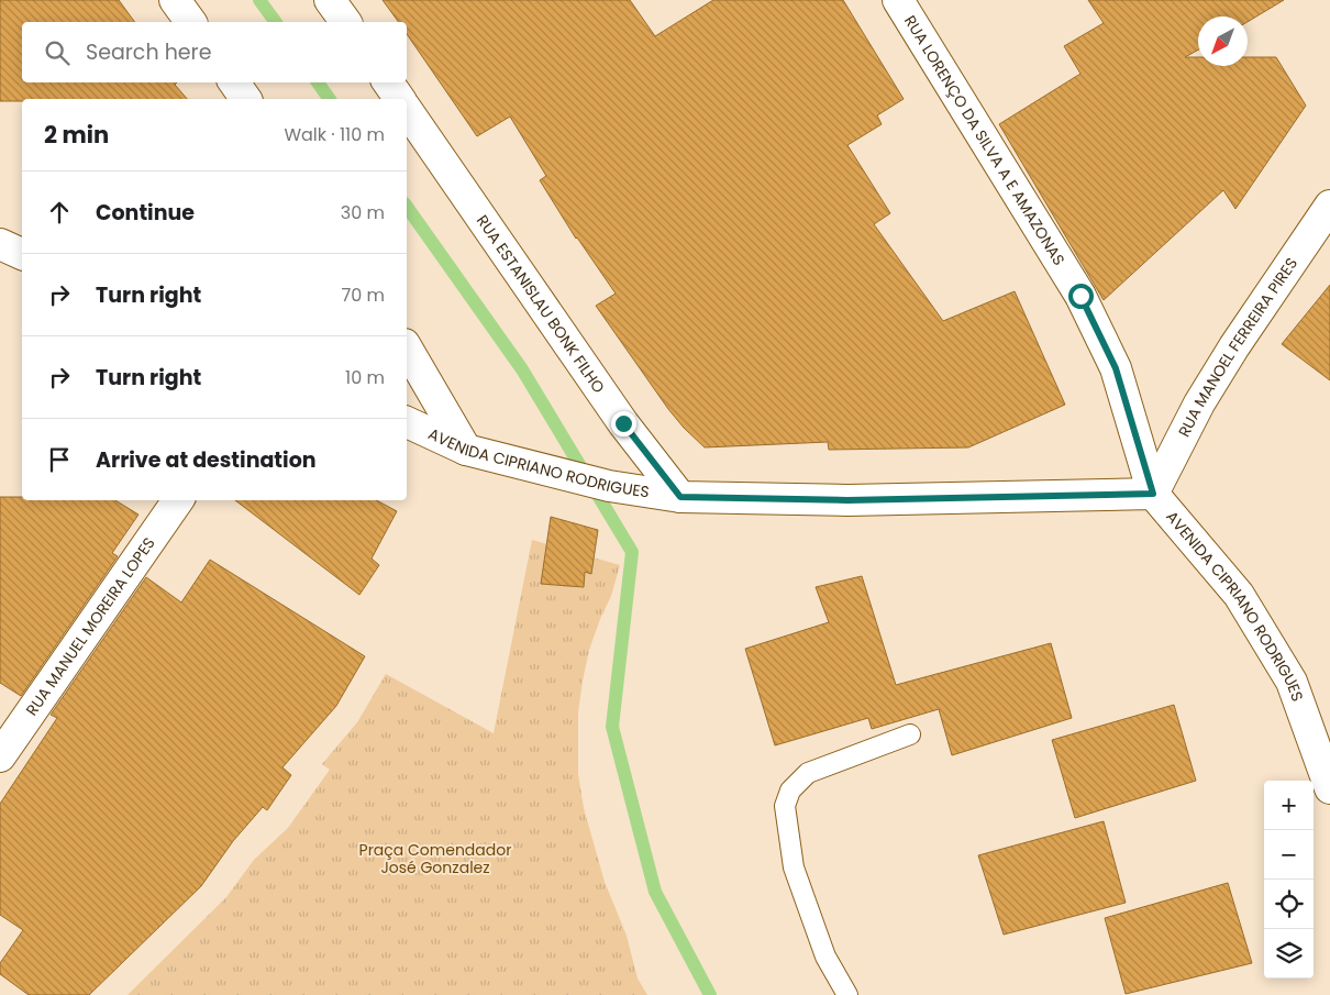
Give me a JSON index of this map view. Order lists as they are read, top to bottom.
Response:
{
  "streets": {
    "street": [
      "RUA LORENÇO DA SILVA A E AMAZONAS",
      "RUA ESTANISLAU BONK FILHO",
      "RUA MANOEL FERREIRA PIRES",
      "AVENIDA CIPRIANO RODRIGUES",
      "RUA MANUEL MOREIRA LOPES"
    ]
  },
  "crossings": [
    ["RUA LORENÇO DA SILVA A E AMAZONAS", "RUA MANOEL FERREIRA PIRES"],
    ["RUA LORENÇO DA SILVA A E AMAZONAS", "AVENIDA CIPRIANO RODRIGUES"],
    ["RUA ESTANISLAU BONK FILHO", "AVENIDA CIPRIANO RODRIGUES"],
    ["RUA MANOEL FERREIRA PIRES", "AVENIDA CIPRIANO RODRIGUES"]
  ],
  "parks": ["Praça Comendador José Gonzalez"],
  "north": "bottom left",
  "page": {
    "search": "Search here",
    "heading": ["2 min", "Walk · 110 m"],
    "list": [
      ["Continue", "30 m"],
      ["Turn right", "70 m"],
      ["Turn right", "10 m"],
      "Arrive at destination"
    ],
    "map_buttons": ["+", "−"]
  }
}
